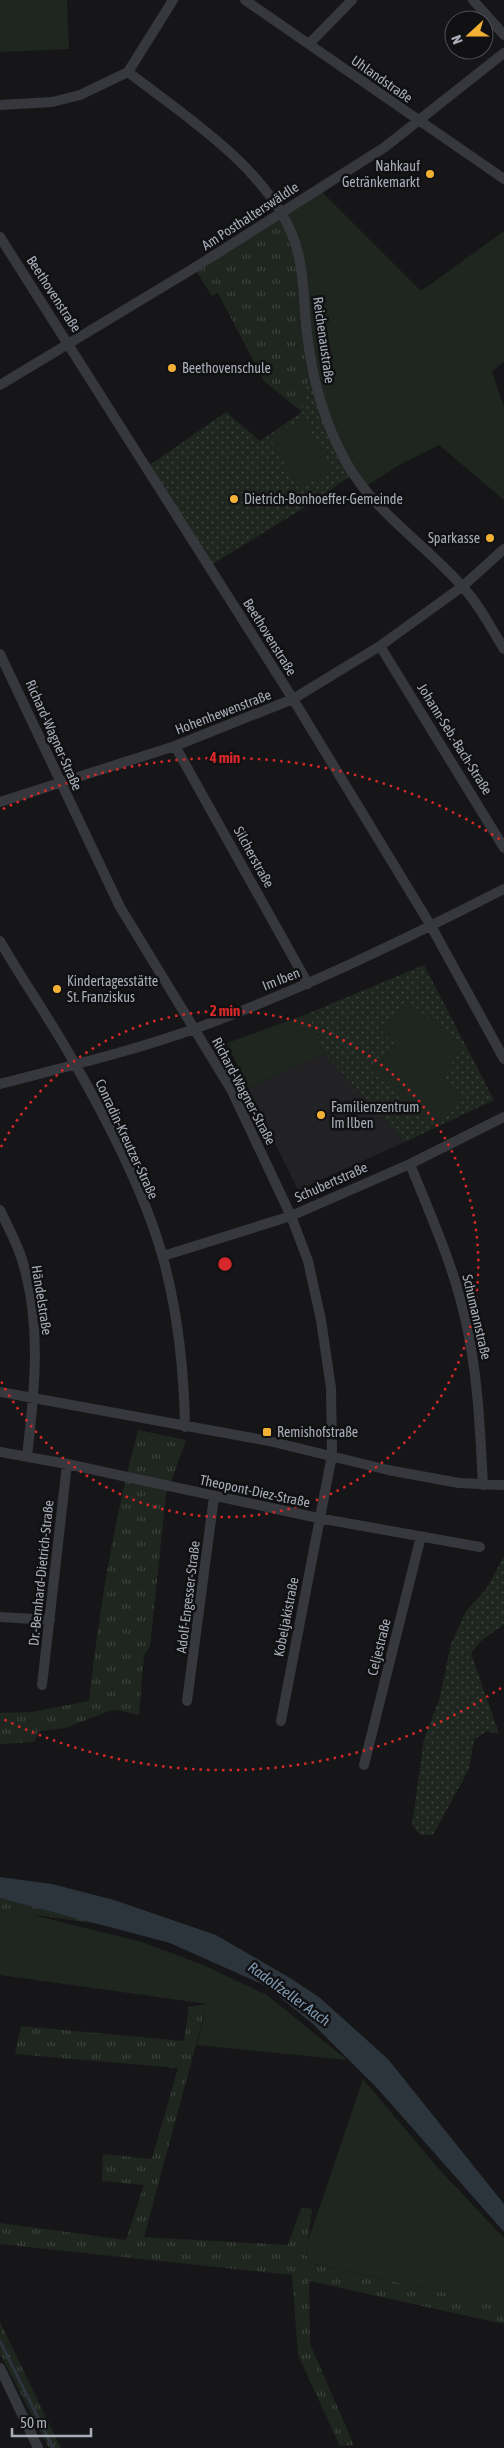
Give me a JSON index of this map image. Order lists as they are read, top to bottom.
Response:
{
  "streets": {
    "street": [
      "Uhlandstraße",
      "Am Posthalterswäldle",
      "Beethovenstraße",
      "Reichenaustraße",
      "Hohenhewenstraße",
      "Richard-Wagner-Straße",
      "Johann-Seb.-Bach-Straße",
      "Silcherstraße",
      "Im Iben",
      "Conradin-Kreutzer-Straße",
      "Schubertstraße",
      "Händelstraße",
      "Schumannstraße",
      "Theopont-Diez-Straße",
      "Dr.-Bernhard-Dietrich-Straße",
      "Adolf-Engesser-Straße",
      "Kobeljakistraße",
      "Celjestraße"
    ]
  },
  "crossings": [
    ["Uhlandstraße", "Am Posthalterswäldle"],
    ["Am Posthalterswäldle", "Beethovenstraße"],
    ["Am Posthalterswäldle", "Reichenaustraße"],
    ["Beethovenstraße", "Hohenhewenstraße"],
    ["Beethovenstraße", "Im Iben"],
    ["Reichenaustraße", "Hohenhewenstraße"],
    ["Hohenhewenstraße", "Richard-Wagner-Straße"],
    ["Hohenhewenstraße", "Johann-Seb.-Bach-Straße"],
    ["Hohenhewenstraße", "Silcherstraße"],
    ["Richard-Wagner-Straße", "Im Iben"],
    ["Richard-Wagner-Straße", "Schubertstraße"],
    ["Richard-Wagner-Straße", "Theopont-Diez-Straße"],
    ["Richard-Wagner-Straße", "Kobeljakistraße"],
    ["Silcherstraße", "Im Iben"],
    ["Im Iben", "Conradin-Kreutzer-Straße"],
    ["Conradin-Kreutzer-Straße", "Schubertstraße"],
    ["Schubertstraße", "Schumannstraße"],
    ["Theopont-Diez-Straße", "Dr.-Bernhard-Dietrich-Straße"],
    ["Theopont-Diez-Straße", "Adolf-Engesser-Straße"],
    ["Theopont-Diez-Straße", "Kobeljakistraße"],
    ["Theopont-Diez-Straße", "Celjestraße"]
  ],
  "water": ["Radolfzeller Aach"],
  "places": {
    "other": [
      "Nahkauf Getränkemarkt",
      "Beethovenschule",
      "Dietrich-Bonhoeffer-Gemeinde",
      "Sparkasse",
      "Kindertagesstätte St. Franziskus",
      "Familienzentrum Im Ilben"
    ],
    "transit": ["Remishofstraße"]
  },
  "scale_bar": "50 m",
  "north": "left",
  "rings": ["4 min", "2 min"]
}
